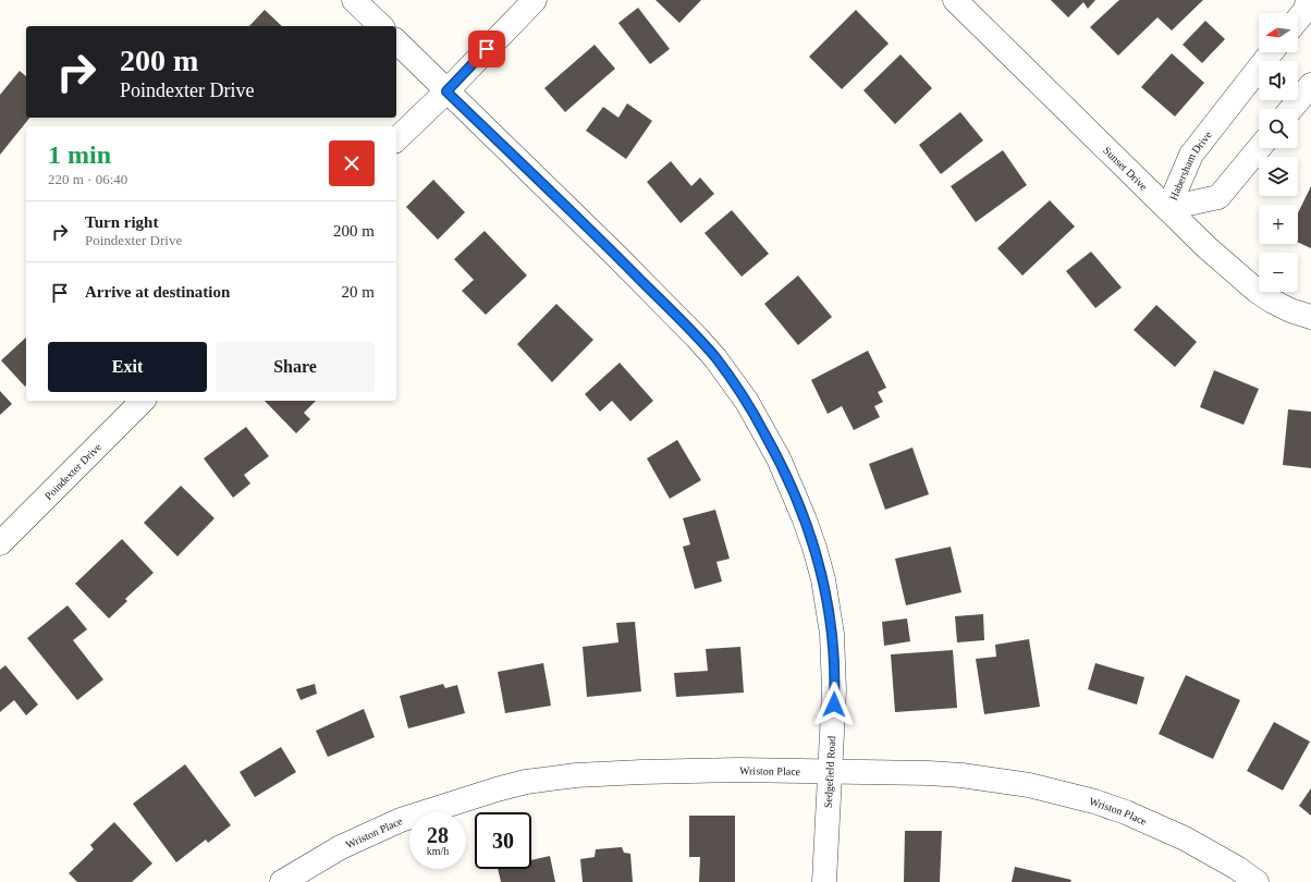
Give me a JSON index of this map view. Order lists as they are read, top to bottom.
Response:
{
  "streets": {
    "street": [
      "Habersham Drive",
      "Sunset Drive",
      "Poindexter Drive",
      "Wriston Place",
      "Sedgefield Road"
    ]
  },
  "crossings": [
    ["Habersham Drive", "Sunset Drive"],
    ["Wriston Place", "Sedgefield Road"]
  ],
  "north": "left",
  "page": {
    "map_buttons": ["+", "−"],
    "turn": ["200 m", "Poindexter Drive"],
    "heading": ["1 min", "220 m · 06:40"],
    "list": [
      {
        "name": "Turn right",
        "note": "Poindexter Drive",
        "value": "200 m"
      },
      {
        "name": "Arrive at destination",
        "value": "20 m"
      }
    ],
    "buttons": ["Exit", "Share"],
    "speed": "28 km/h",
    "limit": "30"
  }
}
